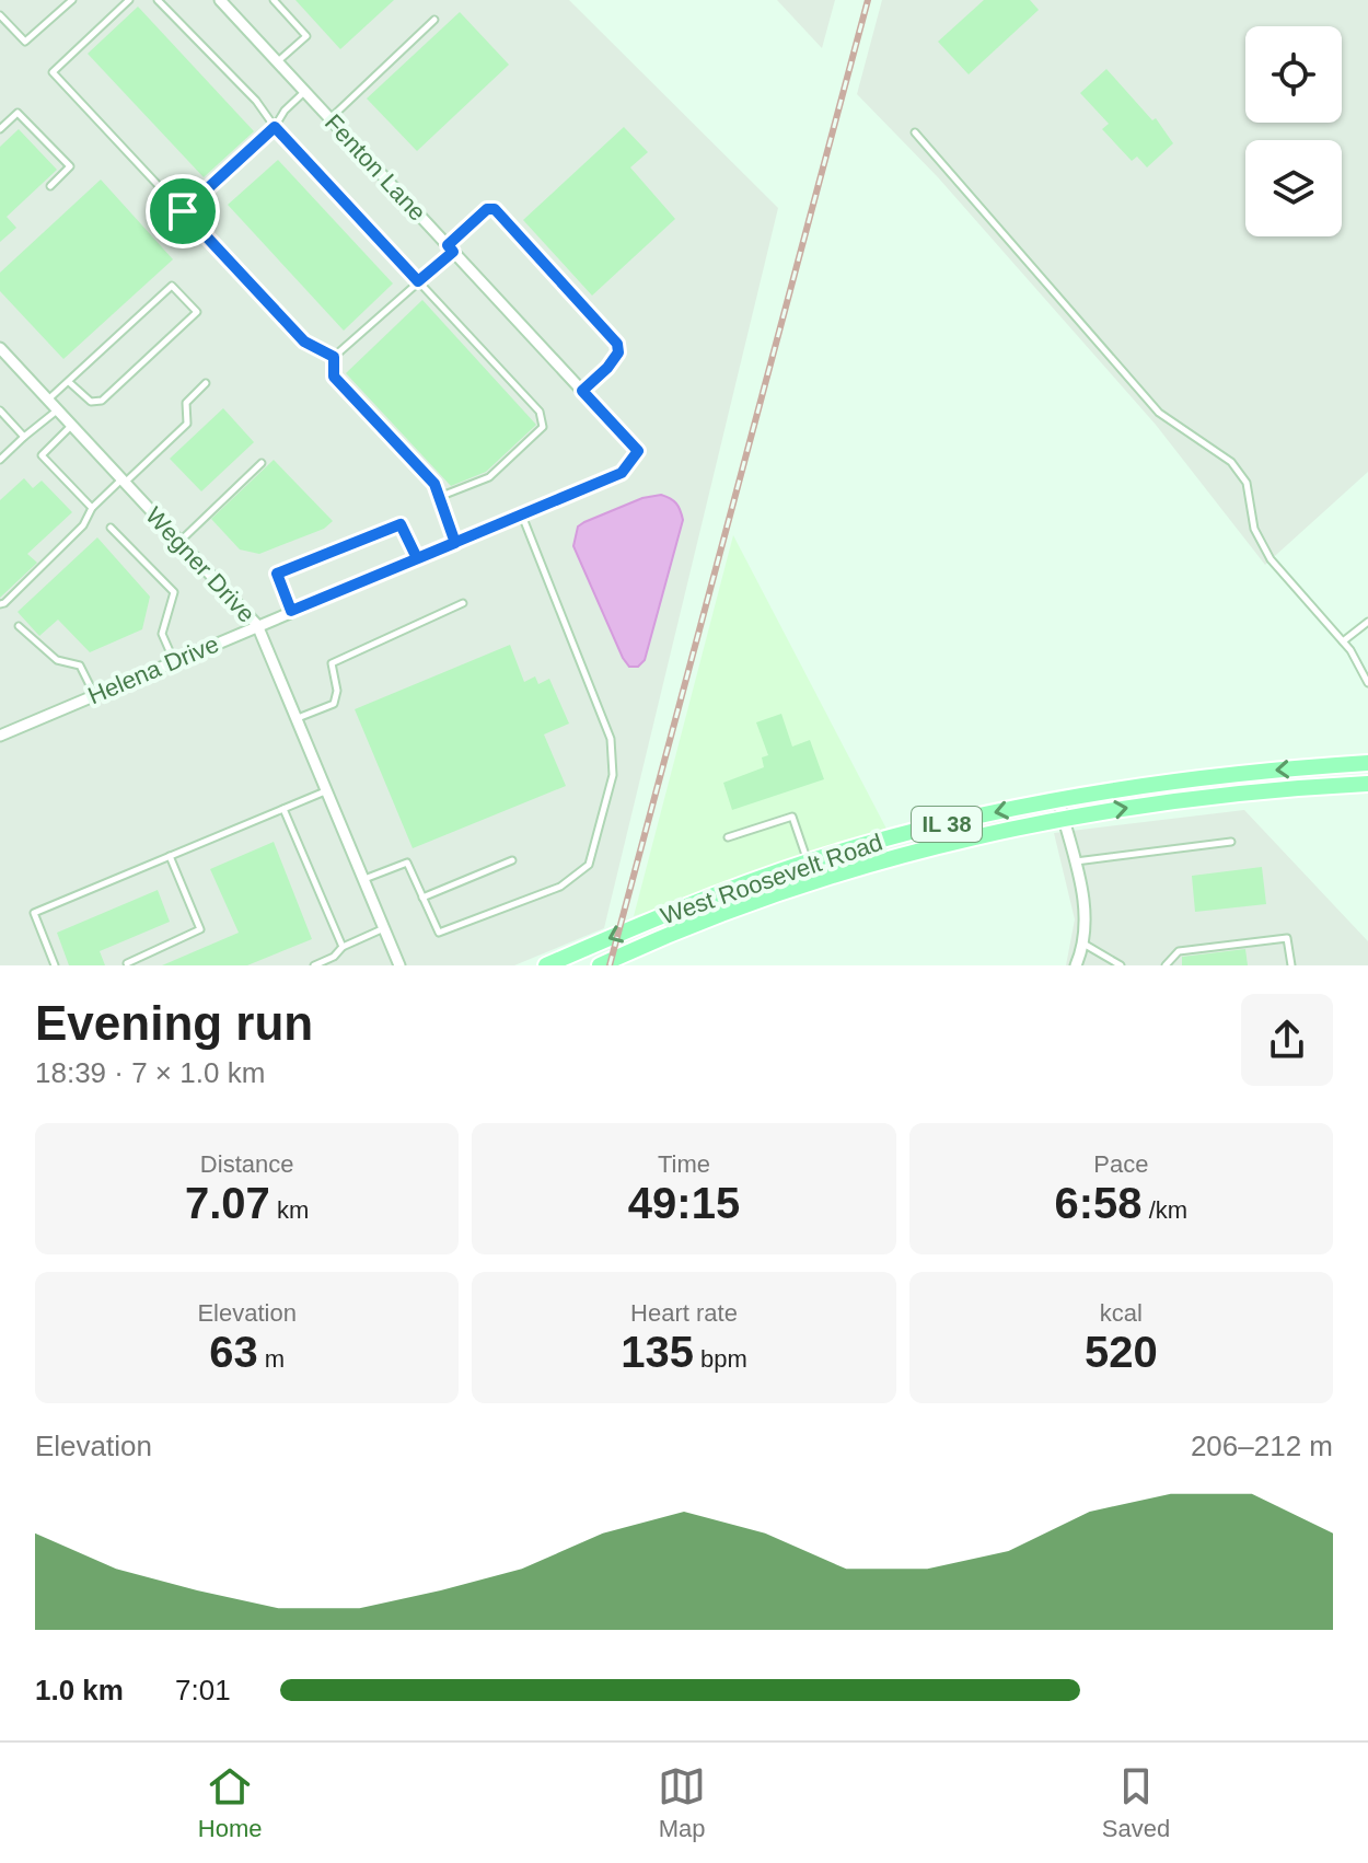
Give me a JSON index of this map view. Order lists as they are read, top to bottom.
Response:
{
  "streets": {
    "main road": ["IL 38", "West Roosevelt Road"],
    "street": ["Fenton Lane", "Wegner Drive", "Helena Drive"]
  },
  "crossings": [
    ["Fenton Lane", "Helena Drive"],
    ["Wegner Drive", "Helena Drive"]
  ],
  "page": {
    "heading": ["Evening run", "18:39 · 7 × 1.0 km"],
    "stats": [
      ["Distance", "7.07 km"],
      ["Time", "49:15"],
      ["Pace", "6:58 /km"],
      ["Elevation", "63 m"],
      ["Heart rate", "135 bpm"],
      ["kcal", "520"]
    ],
    "chart": ["Elevation", "206–212 m"],
    "list": [
      {
        "name": "1.0 km",
        "note": "7:01"
      }
    ],
    "tabs": ["Home", "Map", "Saved"]
  }
}
